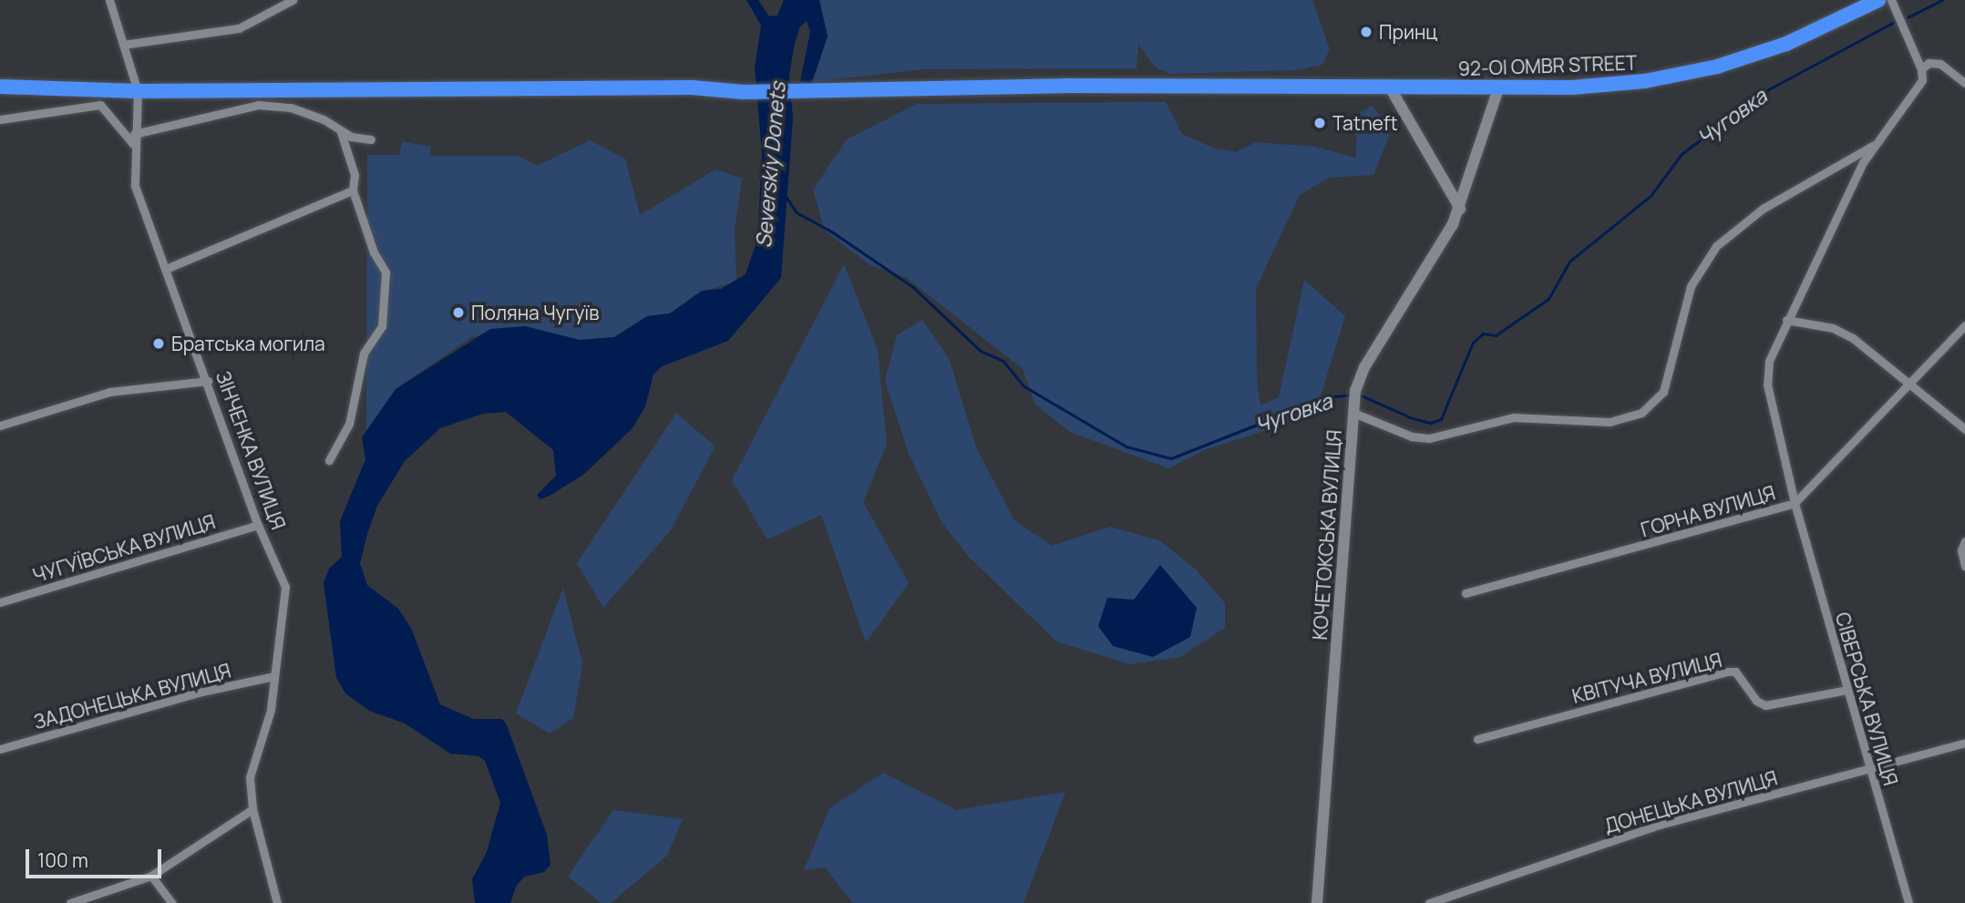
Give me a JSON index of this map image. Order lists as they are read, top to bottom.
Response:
{
  "streets": {
    "highway": ["92-OI OMBR STREET"],
    "main road": ["КОЧЕТОКСЬКА ВУЛИЦЯ"],
    "street": [
      "ЗІНЧЕНКА ВУЛИЦЯ",
      "ГОРНА ВУЛИЦЯ",
      "ЧУГУЇВСЬКА ВУЛИЦЯ",
      "КВІТУЧА ВУЛИЦЯ",
      "ЗАДОНЕЦЬКА ВУЛИЦЯ",
      "СІВЕРСЬКА ВУЛИЦЯ",
      "ДОНЕЦЬКА ВУЛИЦЯ"
    ]
  },
  "crossings": [
    ["92-OI OMBR STREET", "ЗІНЧЕНКА ВУЛИЦЯ"],
    ["92-OI OMBR STREET", "КОЧЕТОКСЬКА ВУЛИЦЯ"],
    ["ЗІНЧЕНКА ВУЛИЦЯ", "ЧУГУЇВСЬКА ВУЛИЦЯ"],
    ["ЗІНЧЕНКА ВУЛИЦЯ", "ЗАДОНЕЦЬКА ВУЛИЦЯ"],
    ["ГОРНА ВУЛИЦЯ", "СІВЕРСЬКА ВУЛИЦЯ"],
    ["КВІТУЧА ВУЛИЦЯ", "СІВЕРСЬКА ВУЛИЦЯ"],
    ["СІВЕРСЬКА ВУЛИЦЯ", "ДОНЕЦЬКА ВУЛИЦЯ"]
  ],
  "water": ["Чуговка", "Severskiy Donets"],
  "places": [
    "Принц",
    "Tatneft",
    "Поляна Чугуїв",
    "Братська могила"
  ],
  "scale_bar": "100 m"
}
